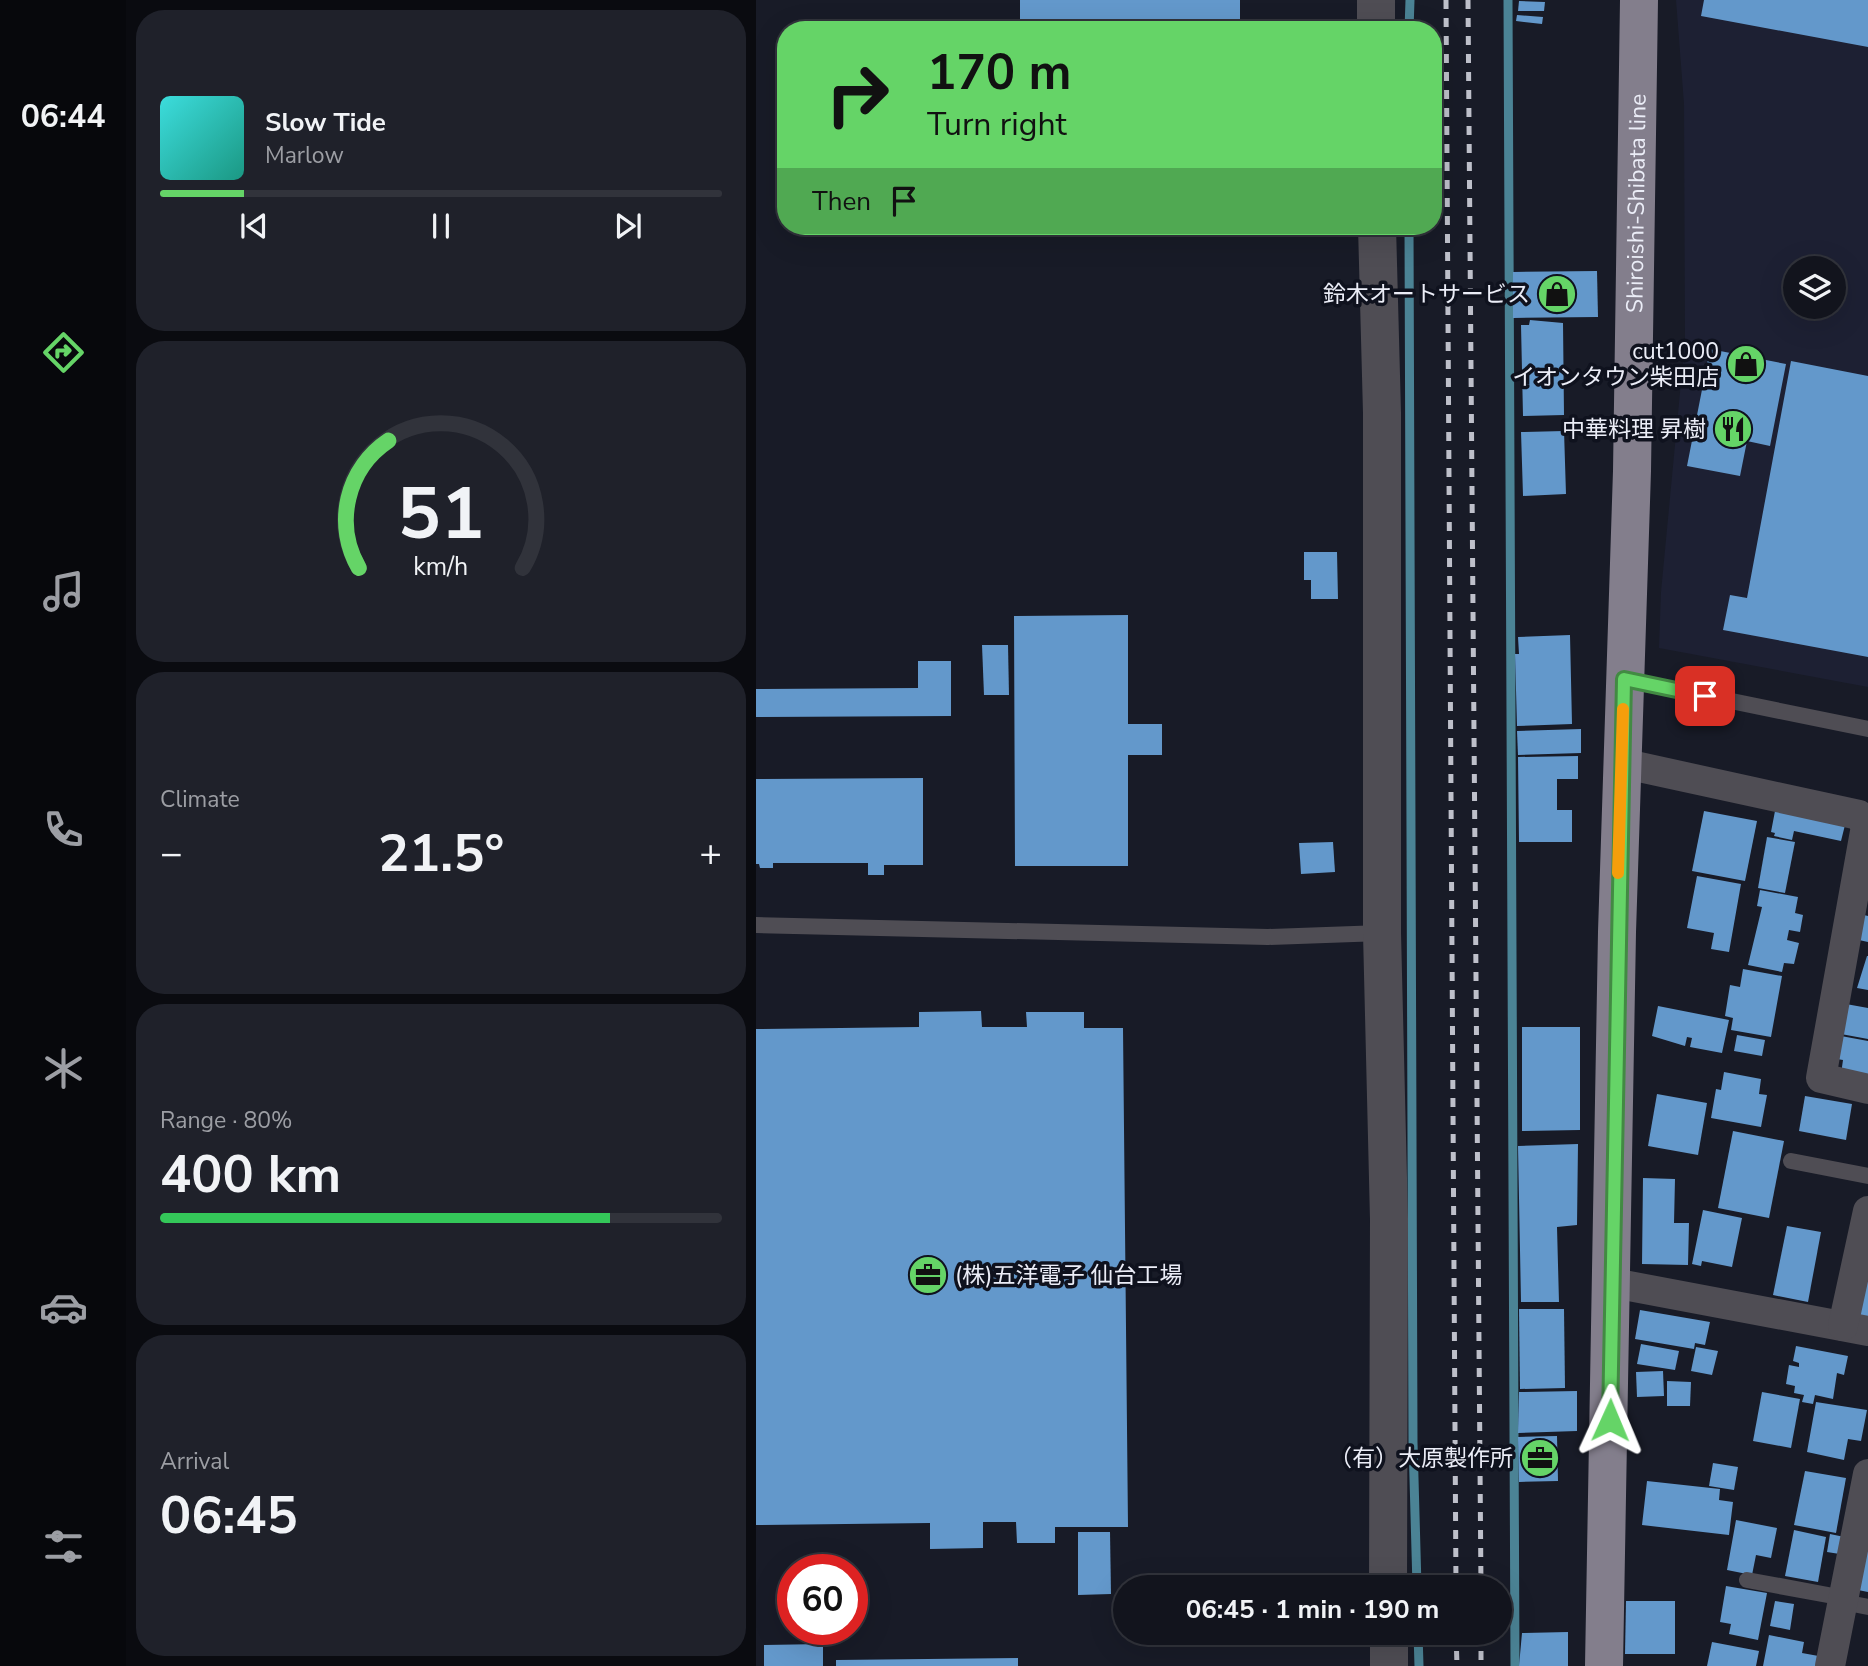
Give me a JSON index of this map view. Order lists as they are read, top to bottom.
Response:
{
  "streets": {
    "main road": ["Shiroishi-Shibata line"]
  },
  "places": {
    "shop": ["鈴木オートサービス", "cut1000 イオンタウン柴田店"],
    "restaurant": ["中華料理 昇樹"],
    "office": ["(株)五洋電子 仙台工場", "（有）大原製作所"]
  },
  "page": {
    "tabs": "06:44",
    "turn": ["170 m", "Turn right"],
    "song": ["Slow Tide", "Marlow"],
    "then": "Then",
    "tile": [
      "Climate",
      ["Range · 80%", "400 km"],
      ["Arrival", "06:45"]
    ],
    "heat": ["−", "21.5°", "+"],
    "limit": "60",
    "trip": "06:45 · 1 min · 190 m",
    "gauge": ["51", "km/h"]
  }
}
